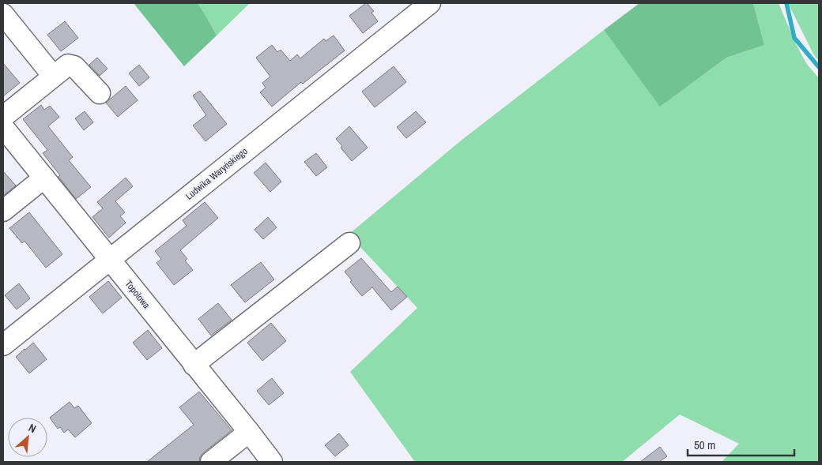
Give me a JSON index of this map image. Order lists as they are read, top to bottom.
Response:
{
  "streets": {
    "street": ["Ludwika Waryńskiego", "Topolowa"]
  },
  "crossings": [
    ["Ludwika Waryńskiego", "Topolowa"]
  ],
  "scale_bar": "50 m",
  "north": "top right"
}
